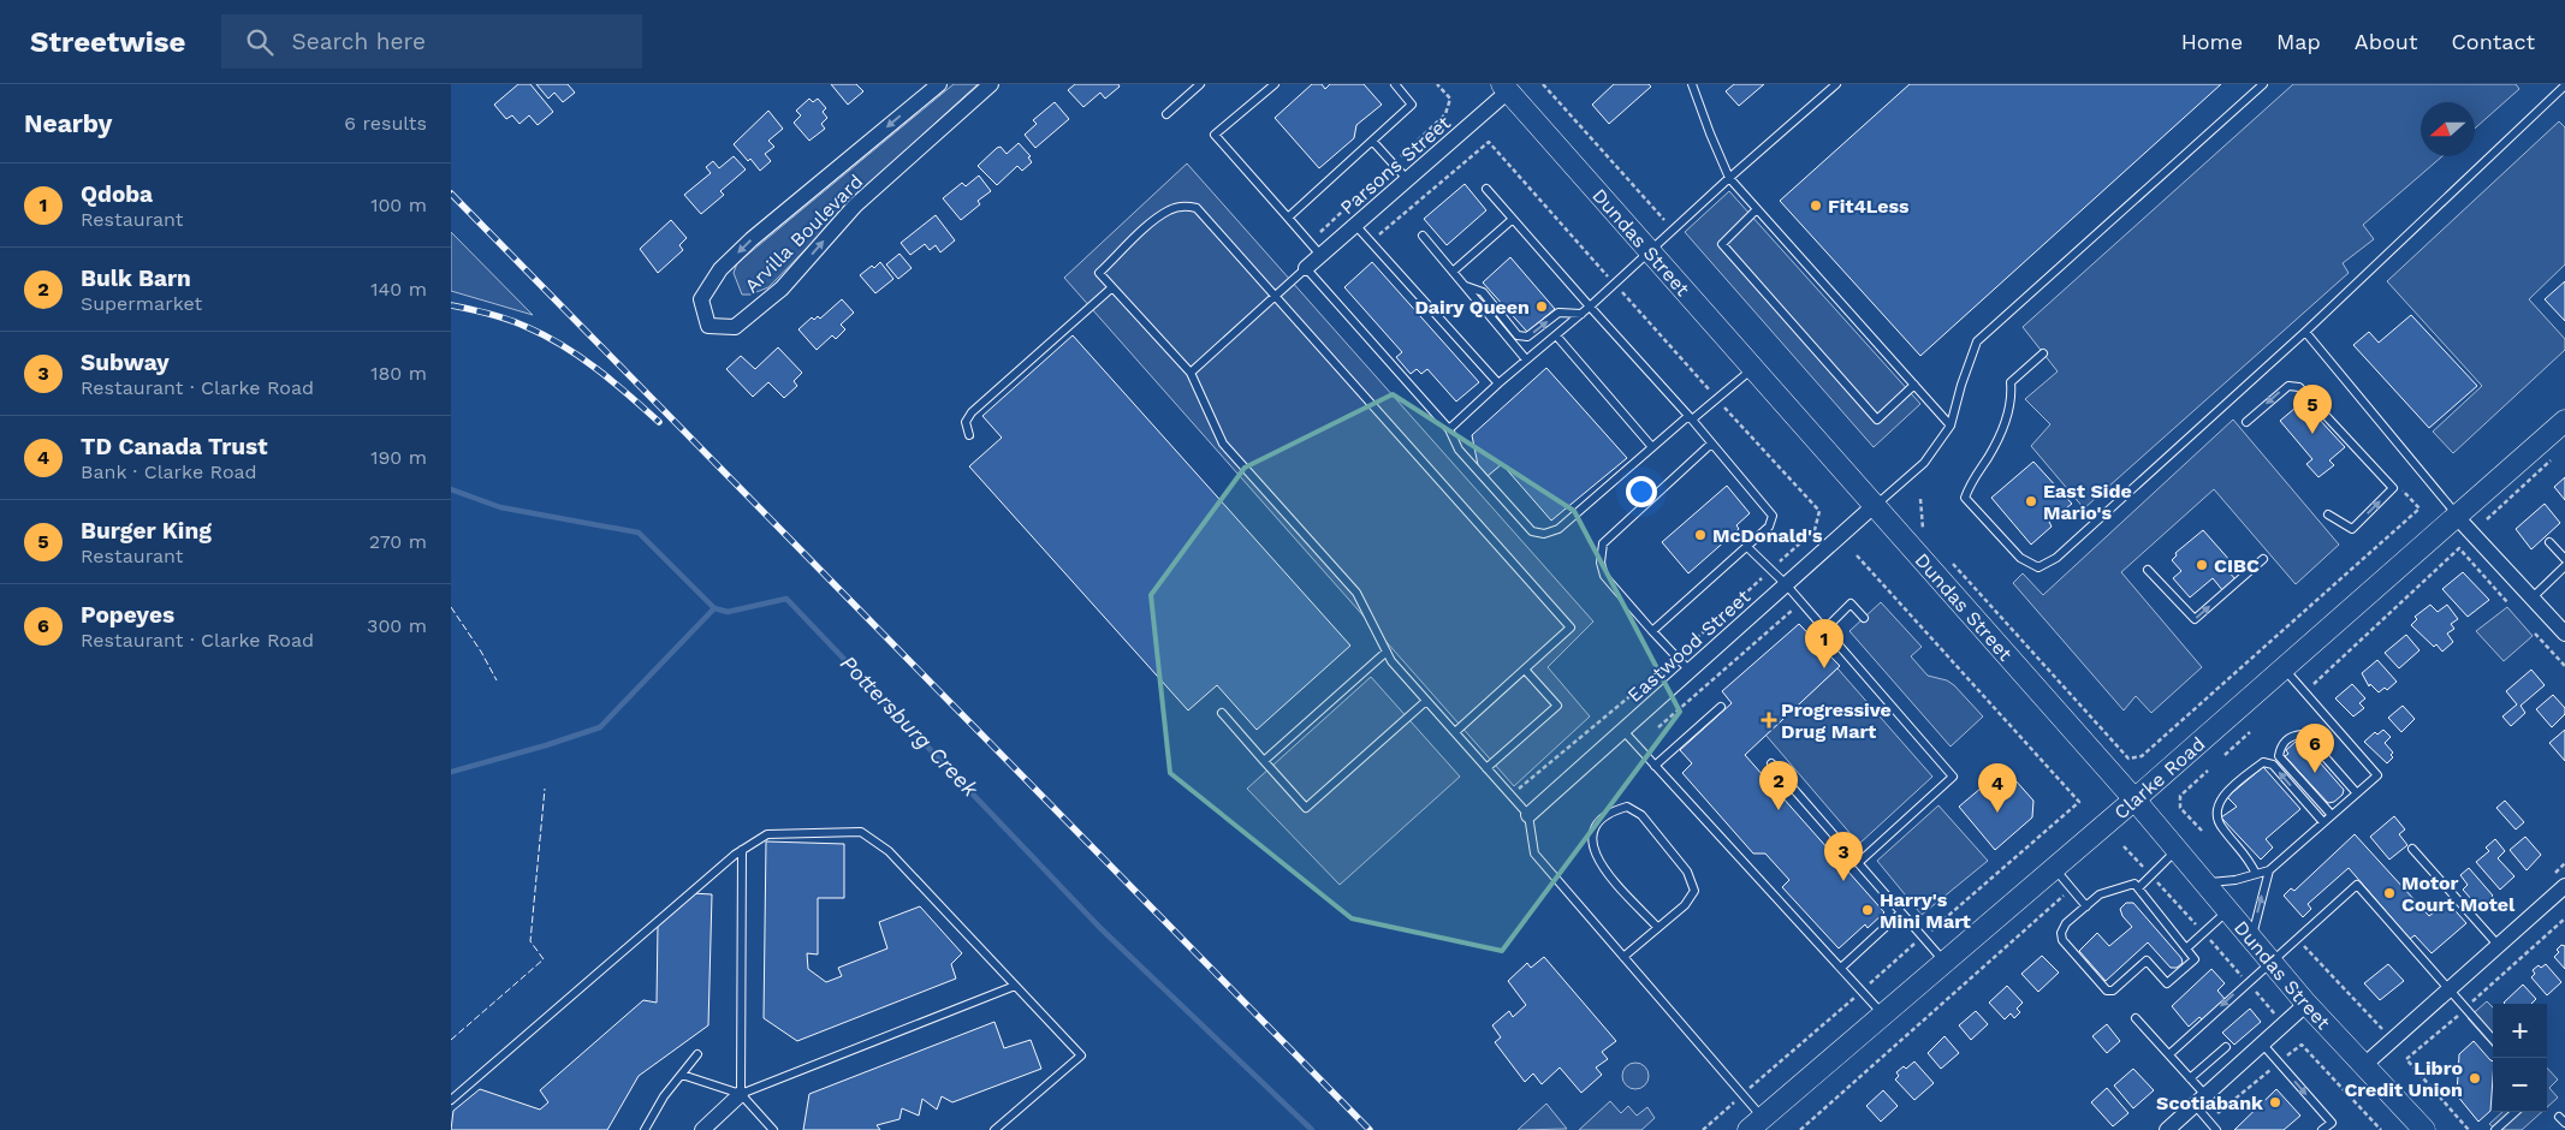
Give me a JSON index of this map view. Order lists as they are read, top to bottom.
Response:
{
  "streets": {
    "main road": ["Dundas Street", "Clarke Road"],
    "street": ["Parsons Street", "Arvilla Boulevard", "Eastwood Street"]
  },
  "crossings": [
    ["Parsons Street", "Dundas Street"],
    ["Dundas Street", "Eastwood Street"],
    ["Dundas Street", "Clarke Road"]
  ],
  "water": ["Pottersburg Creek"],
  "places": {
    "other": [
      "Fit4Less",
      "Dairy Queen",
      "East Side Mario's",
      "McDonald's",
      "CIBC",
      "Motor Court Motel",
      "Harry's Mini Mart",
      "Libro Credit Union",
      "Scotiabank"
    ],
    "health": ["Progressive Drug Mart"]
  },
  "north": "left",
  "page": {
    "header": "Streetwise",
    "search": "Search here",
    "nav": [
      "Home",
      "Map",
      "About",
      "Contact"
    ],
    "heading": ["Nearby", "6 results"],
    "list": [
      {
        "mark": "1",
        "name": "Qdoba",
        "note": "Restaurant",
        "value": "100 m"
      },
      {
        "mark": "2",
        "name": "Bulk Barn",
        "note": "Supermarket",
        "value": "140 m"
      },
      {
        "mark": "3",
        "name": "Subway",
        "note": "Restaurant · Clarke Road",
        "value": "180 m"
      },
      {
        "mark": "4",
        "name": "TD Canada Trust",
        "note": "Bank · Clarke Road",
        "value": "190 m"
      },
      {
        "mark": "5",
        "name": "Burger King",
        "note": "Restaurant",
        "value": "270 m"
      },
      {
        "mark": "6",
        "name": "Popeyes",
        "note": "Restaurant · Clarke Road",
        "value": "300 m"
      }
    ],
    "pins": [
      "5",
      "1",
      "6",
      "2",
      "4",
      "3"
    ],
    "map_buttons": ["+", "−"]
  }
}
